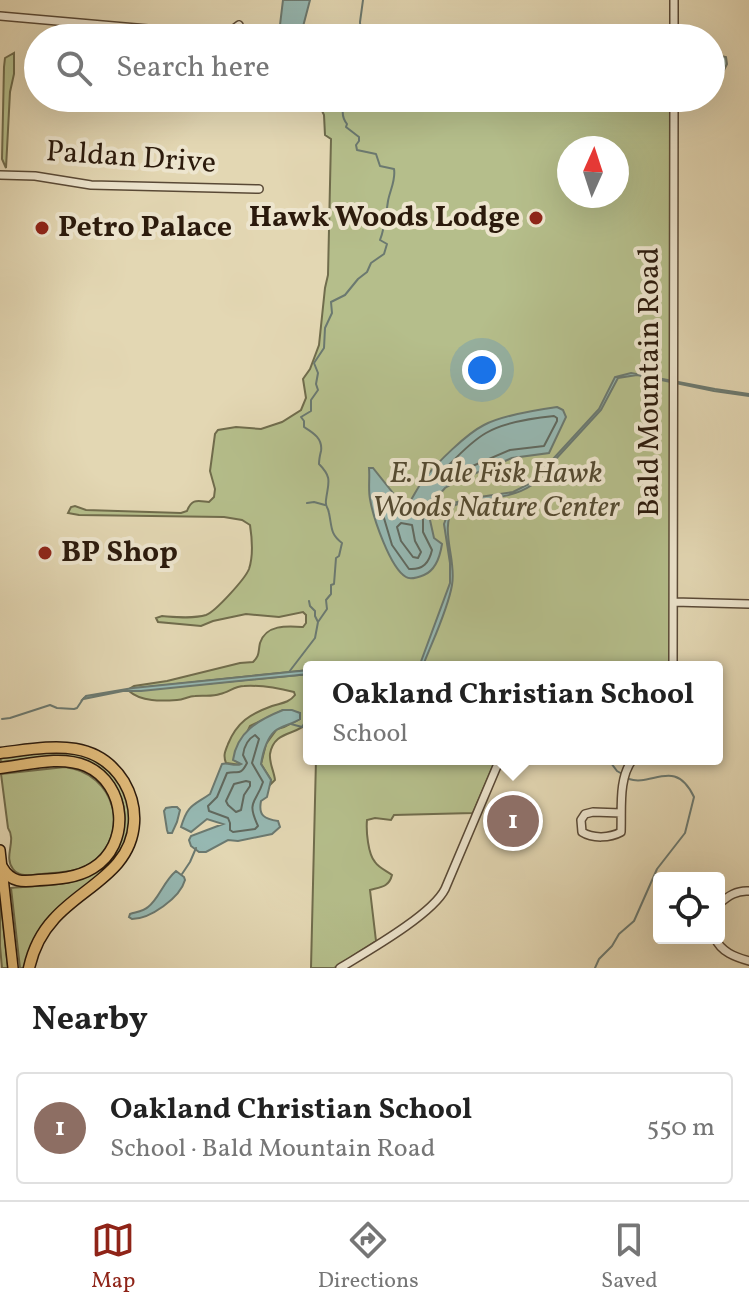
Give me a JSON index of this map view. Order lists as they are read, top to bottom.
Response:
{
  "streets": {
    "street": ["Paldan Drive", "Bald Mountain Road"]
  },
  "parks": ["E. Dale Fisk Hawk Woods Nature Center"],
  "places": ["Hawk Woods Lodge", "Petro Palace", "BP Shop"],
  "north": "top",
  "page": {
    "search": "Search here",
    "popup": ["Oakland Christian School", "School"],
    "pins": "1",
    "heading": "Nearby",
    "list": [
      {
        "mark": "1",
        "name": "Oakland Christian School",
        "note": "School · Bald Mountain Road",
        "value": "550 m"
      }
    ],
    "nav": ["Map", "Directions", "Saved"]
  }
}
